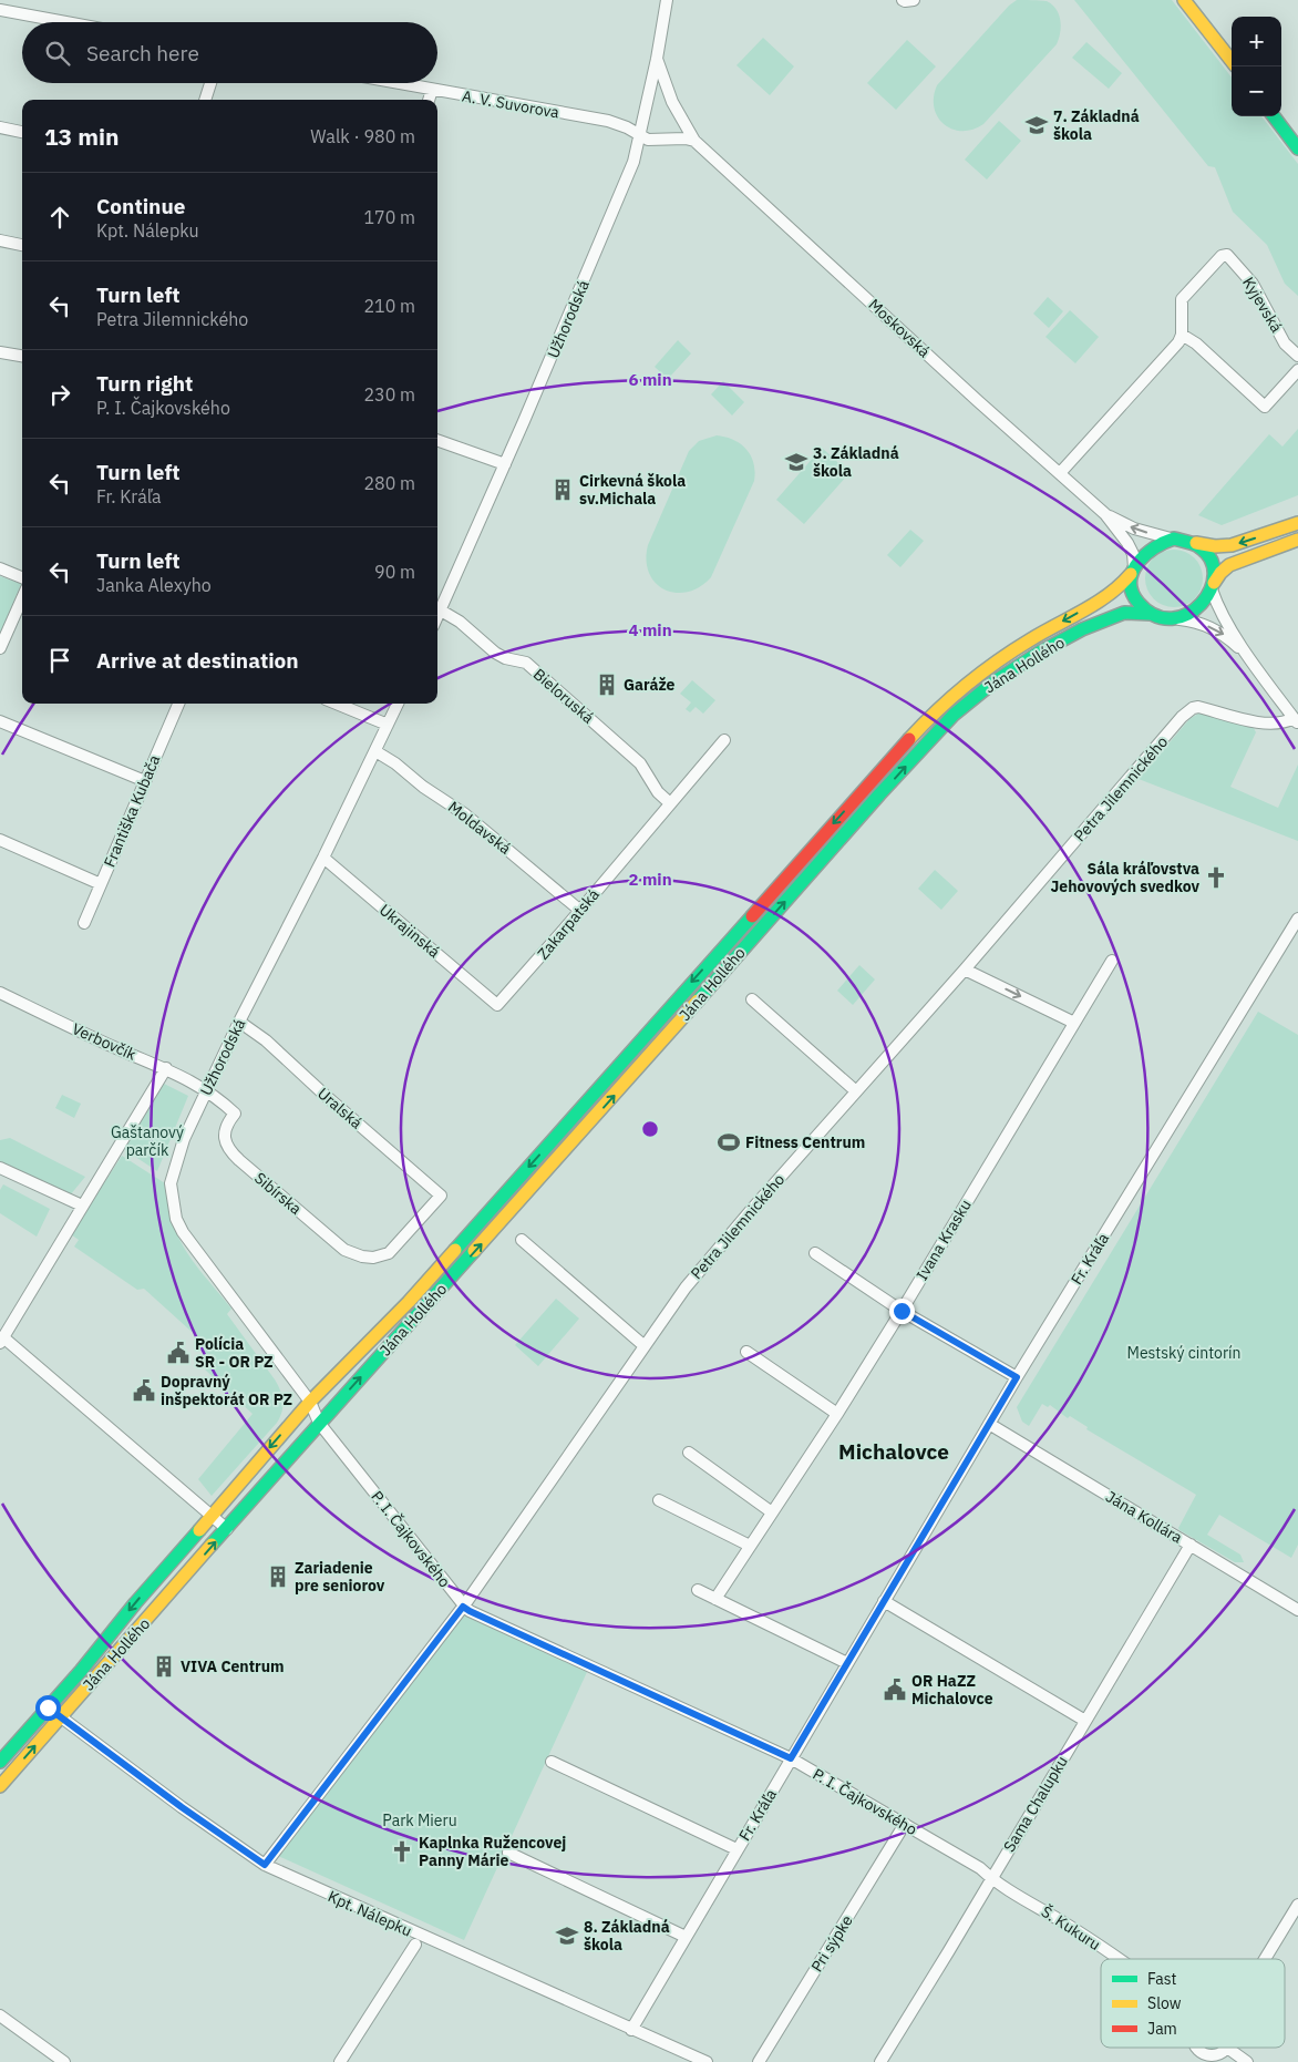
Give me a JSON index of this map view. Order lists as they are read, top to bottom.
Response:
{
  "streets": {
    "street": [
      "A. V. Suvorova",
      "Kyjevská",
      "Užhorodská",
      "Moskovská",
      "Jána Hollého",
      "Bieloruská",
      "Petra Jilemnického",
      "Františka Kubača",
      "Moldavská",
      "Zakarpatská",
      "Ukrajinská",
      "Verbovčík",
      "Uralská",
      "Sibírska",
      "Ivana Krasku",
      "Fr. Kráľa",
      "Jána Kollára",
      "P. I. Čajkovského",
      "Sama Chalupku",
      "Kpt. Nálepku",
      "Š. Kukuru",
      "Pri sýpke"
    ]
  },
  "crossings": [
    ["A. V. Suvorova", "Užhorodská"],
    ["Užhorodská", "Moskovská"],
    ["Užhorodská", "Jána Hollého"],
    ["Užhorodská", "Bieloruská"],
    ["Užhorodská", "Moldavská"],
    ["Užhorodská", "Ukrajinská"],
    ["Užhorodská", "Verbovčík"],
    ["Užhorodská", "Uralská"],
    ["Jána Hollého", "P. I. Čajkovského"],
    ["Jána Hollého", "Kpt. Nálepku"],
    ["Bieloruská", "Zakarpatská"],
    ["Petra Jilemnického", "P. I. Čajkovského"],
    ["Petra Jilemnického", "Kpt. Nálepku"],
    ["Moldavská", "Zakarpatská"],
    ["Zakarpatská", "Ukrajinská"],
    ["Verbovčík", "Sibírska"],
    ["Uralská", "Sibírska"],
    ["Fr. Kráľa", "Jána Kollára"],
    ["Fr. Kráľa", "P. I. Čajkovského"],
    ["Fr. Kráľa", "Kpt. Nálepku"],
    ["Jána Kollára", "Sama Chalupku"],
    ["P. I. Čajkovského", "Sama Chalupku"],
    ["P. I. Čajkovského", "Š. Kukuru"],
    ["P. I. Čajkovského", "Pri sýpke"],
    ["Sama Chalupku", "Š. Kukuru"]
  ],
  "districts": ["Michalovce"],
  "parks": ["Gaštanový parčík", "Mestský cintorín", "Park Mieru"],
  "places": {
    "school or university": ["7. Základná škola", "3. Základná škola", "8. Základná škola"],
    "building": [
      "Cirkevná škola sv.Michala",
      "Garáže",
      "Zariadenie pre seniorov",
      "VIVA Centrum"
    ],
    "church": ["Sála kráľovstva Jehovových svedkov", "Kaplnka Ružencovej Panny Márie"],
    "sports": ["Fitness Centrum"],
    "public building": ["Polícia SR - OR PZ", "Dopravný inšpektorát OR PZ", "OR HaZZ Michalovce"]
  },
  "legend": ["Fast", "Slow", "Jam"],
  "page": {
    "map_buttons": ["+", "−"],
    "search": "Search here",
    "heading": ["13 min", "Walk · 980 m"],
    "list": [
      ["Continue", "Kpt. Nálepku", "170 m"],
      ["Turn left", "Petra Jilemnického", "210 m"],
      ["Turn right", "P. I. Čajkovského", "230 m"],
      ["Turn left", "Fr. Kráľa", "280 m"],
      ["Turn left", "Janka Alexyho", "90 m"],
      "Arrive at destination"
    ]
  },
  "rings": ["6 min", "4 min", "2 min"]
}
